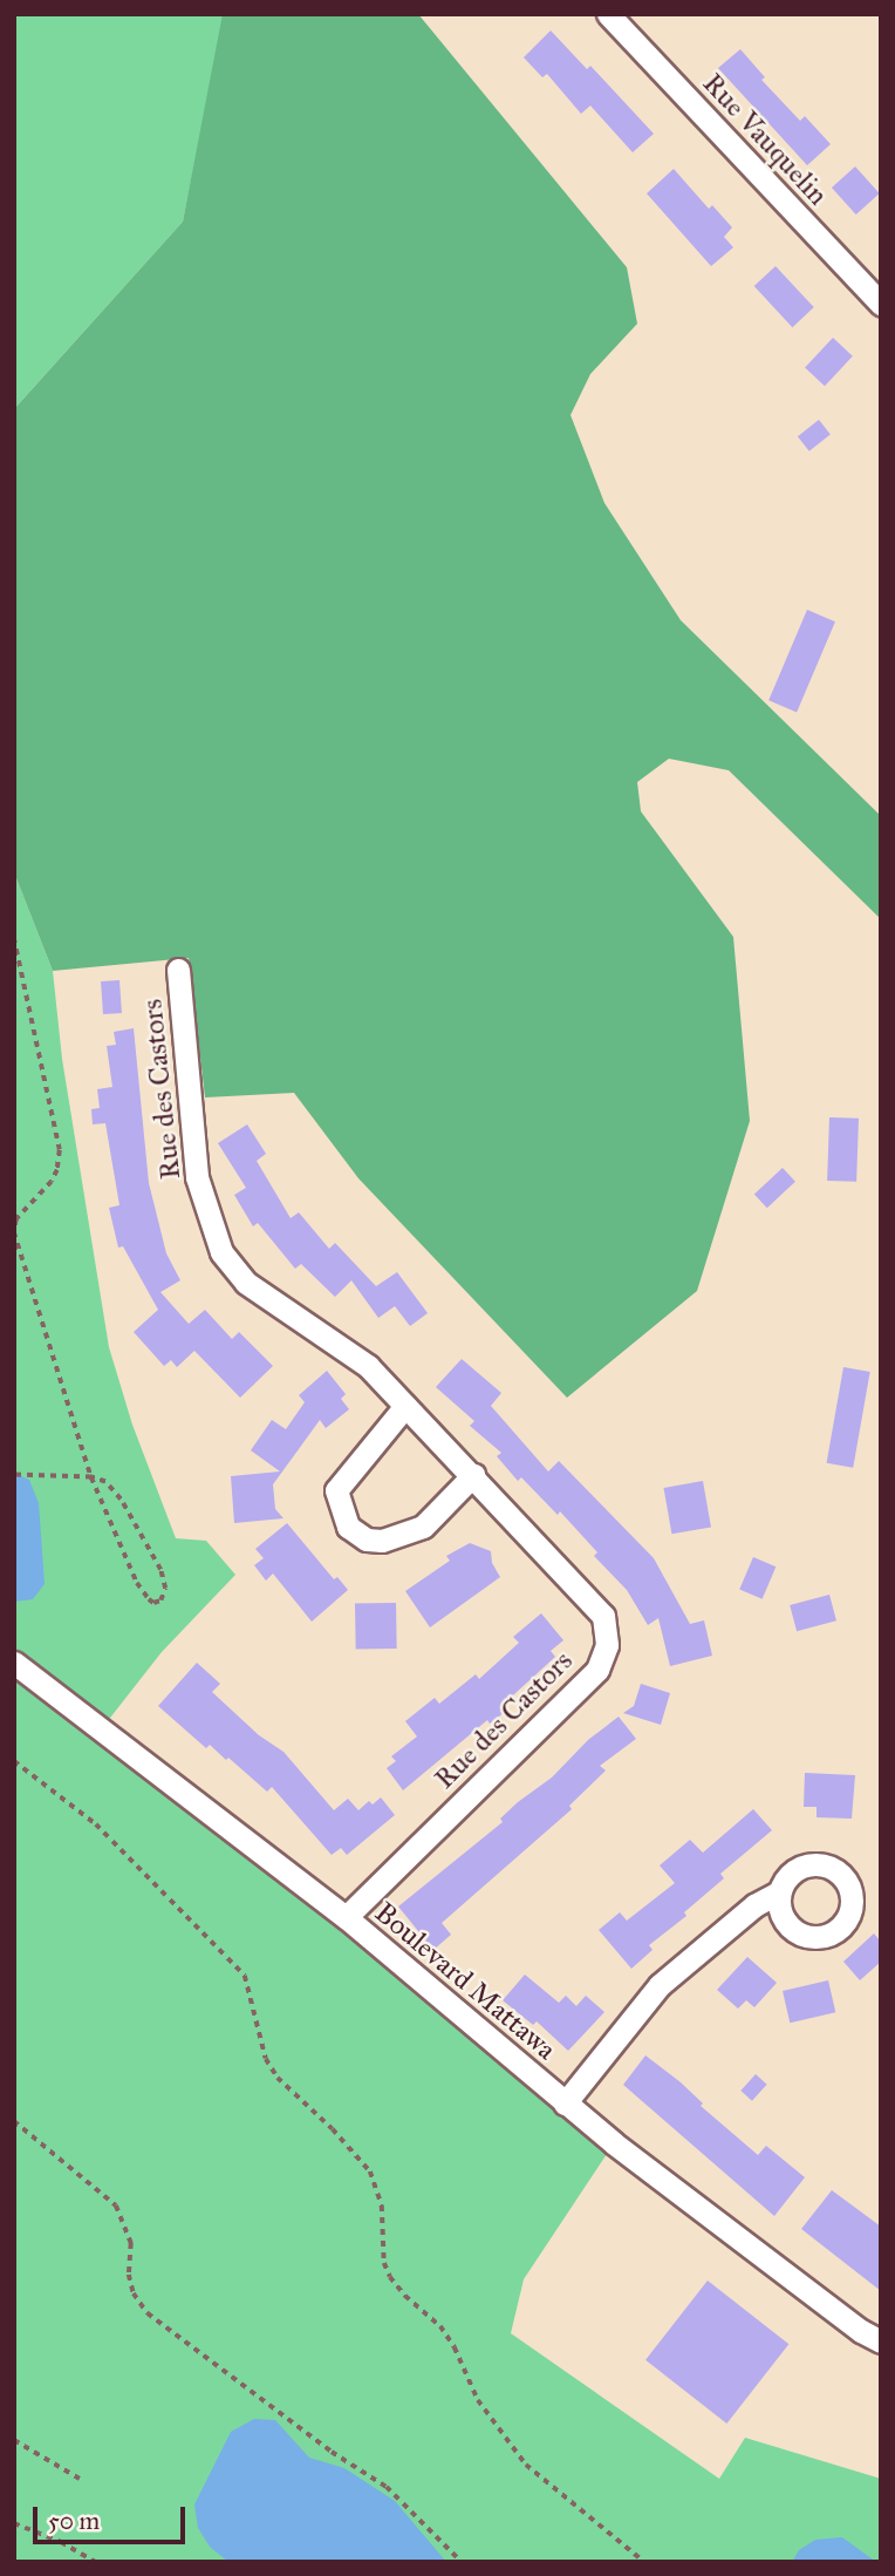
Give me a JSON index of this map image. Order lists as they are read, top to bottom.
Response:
{
  "streets": {
    "street": ["Rue Vauquelin", "Rue des Castors", "Boulevard Mattawa"]
  },
  "crossings": [
    ["Rue des Castors", "Boulevard Mattawa"]
  ],
  "scale_bar": "50 m"
}
